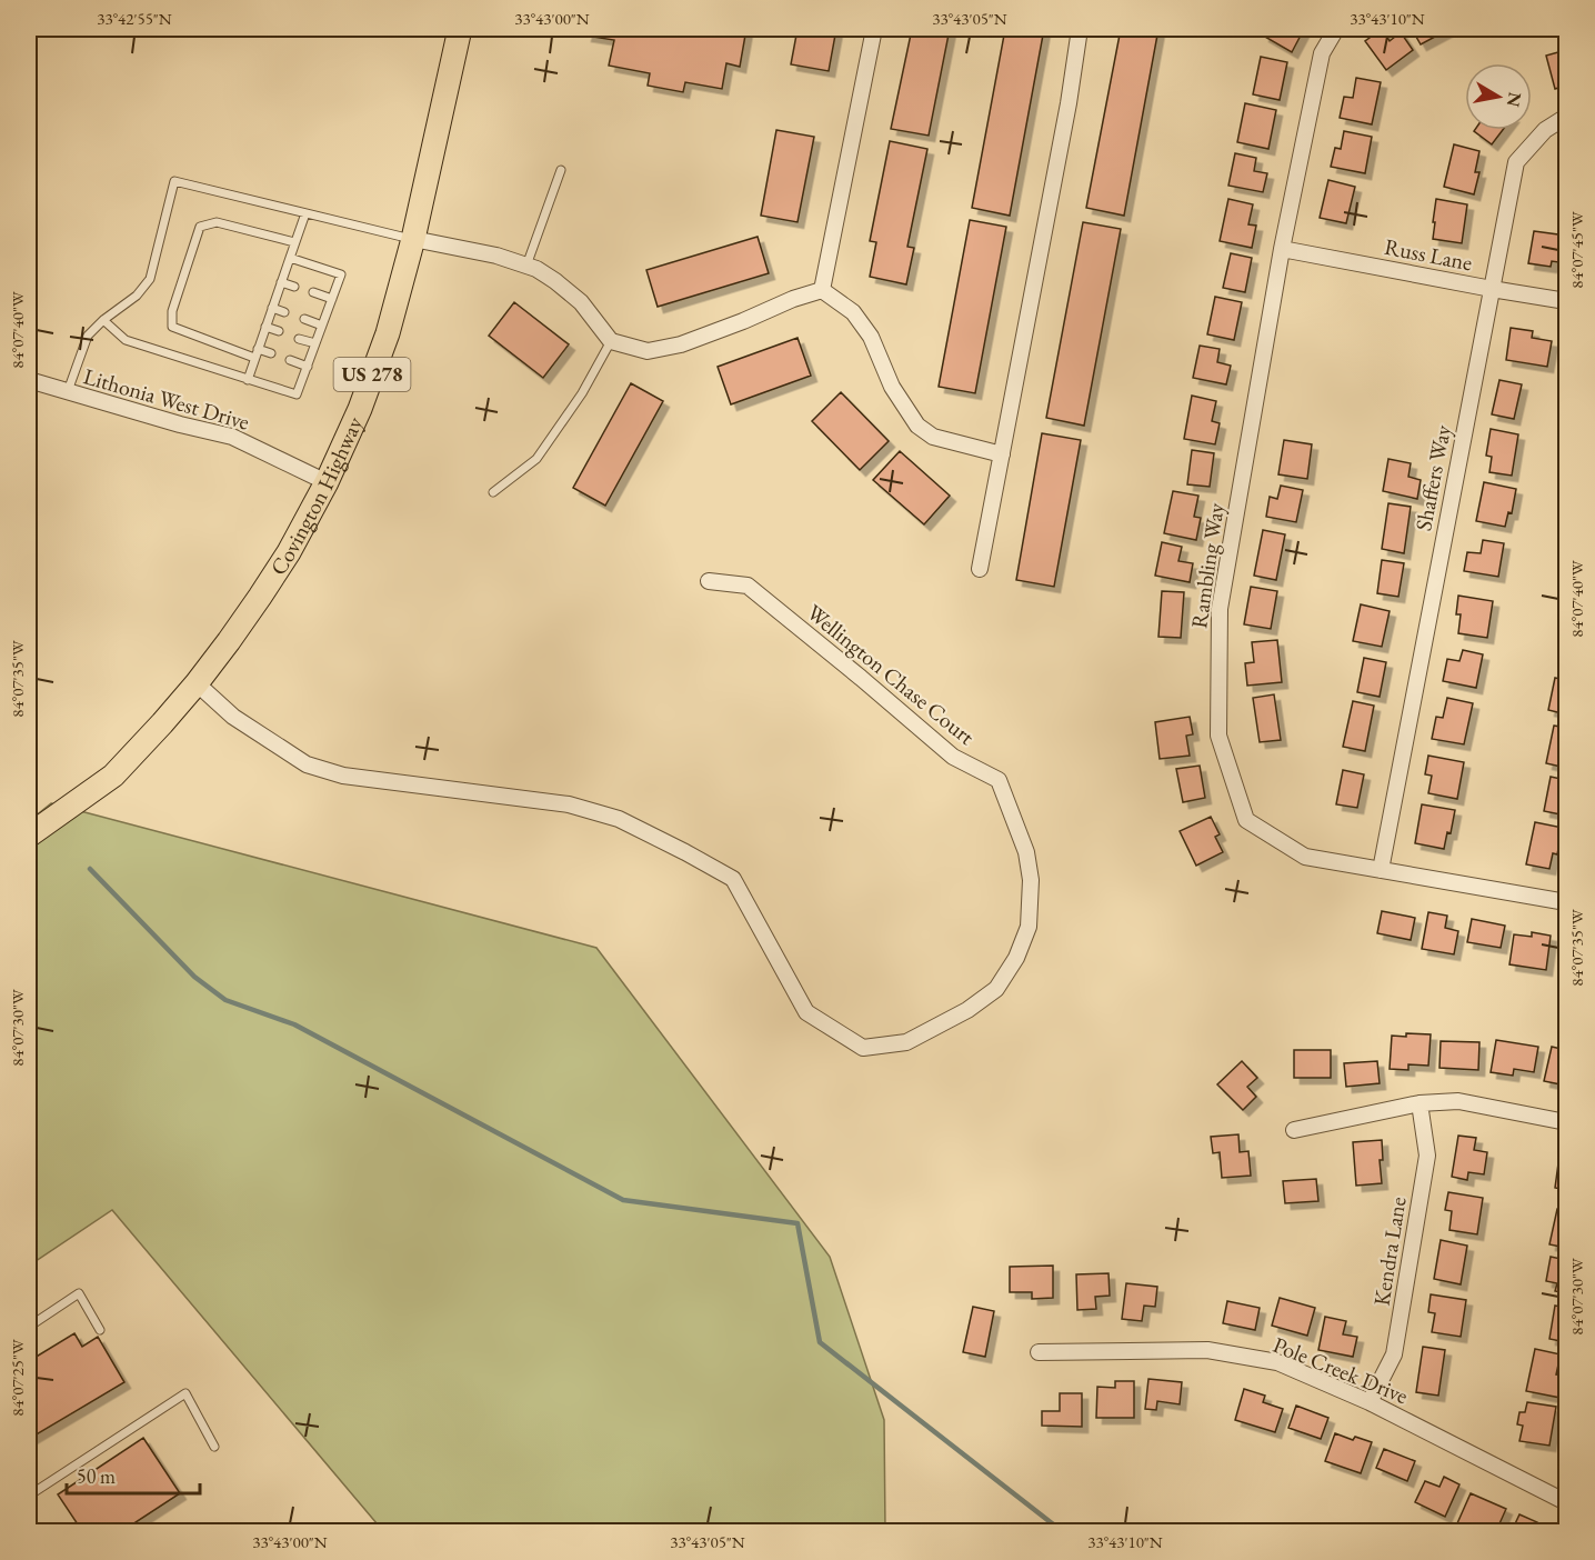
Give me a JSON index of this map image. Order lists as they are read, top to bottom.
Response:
{
  "streets": {
    "main road": ["US 278", "Covington Highway"],
    "street": [
      "Russ Lane",
      "Lithonia West Drive",
      "Shaffers Way",
      "Rambling Way",
      "Wellington Chase Court",
      "Kendra Lane",
      "Pole Creek Drive"
    ]
  },
  "crossings": [
    ["Russ Lane", "Shaffers Way"],
    ["Russ Lane", "Rambling Way"],
    ["Lithonia West Drive", "Covington Highway"],
    ["Shaffers Way", "Rambling Way"],
    ["Covington Highway", "Wellington Chase Court"],
    ["Kendra Lane", "Pole Creek Drive"]
  ],
  "scale_bar": "50 m",
  "north": "right",
  "coordinates": [
    "33°42'55\"N",
    "33°43'00\"N",
    "33°43'05\"N",
    "33°43'10\"N",
    "84°07'45\"W",
    "84°07'40\"W",
    "84°07'35\"W",
    "84°07'30\"W",
    "84°07'25\"W"
  ]
}
